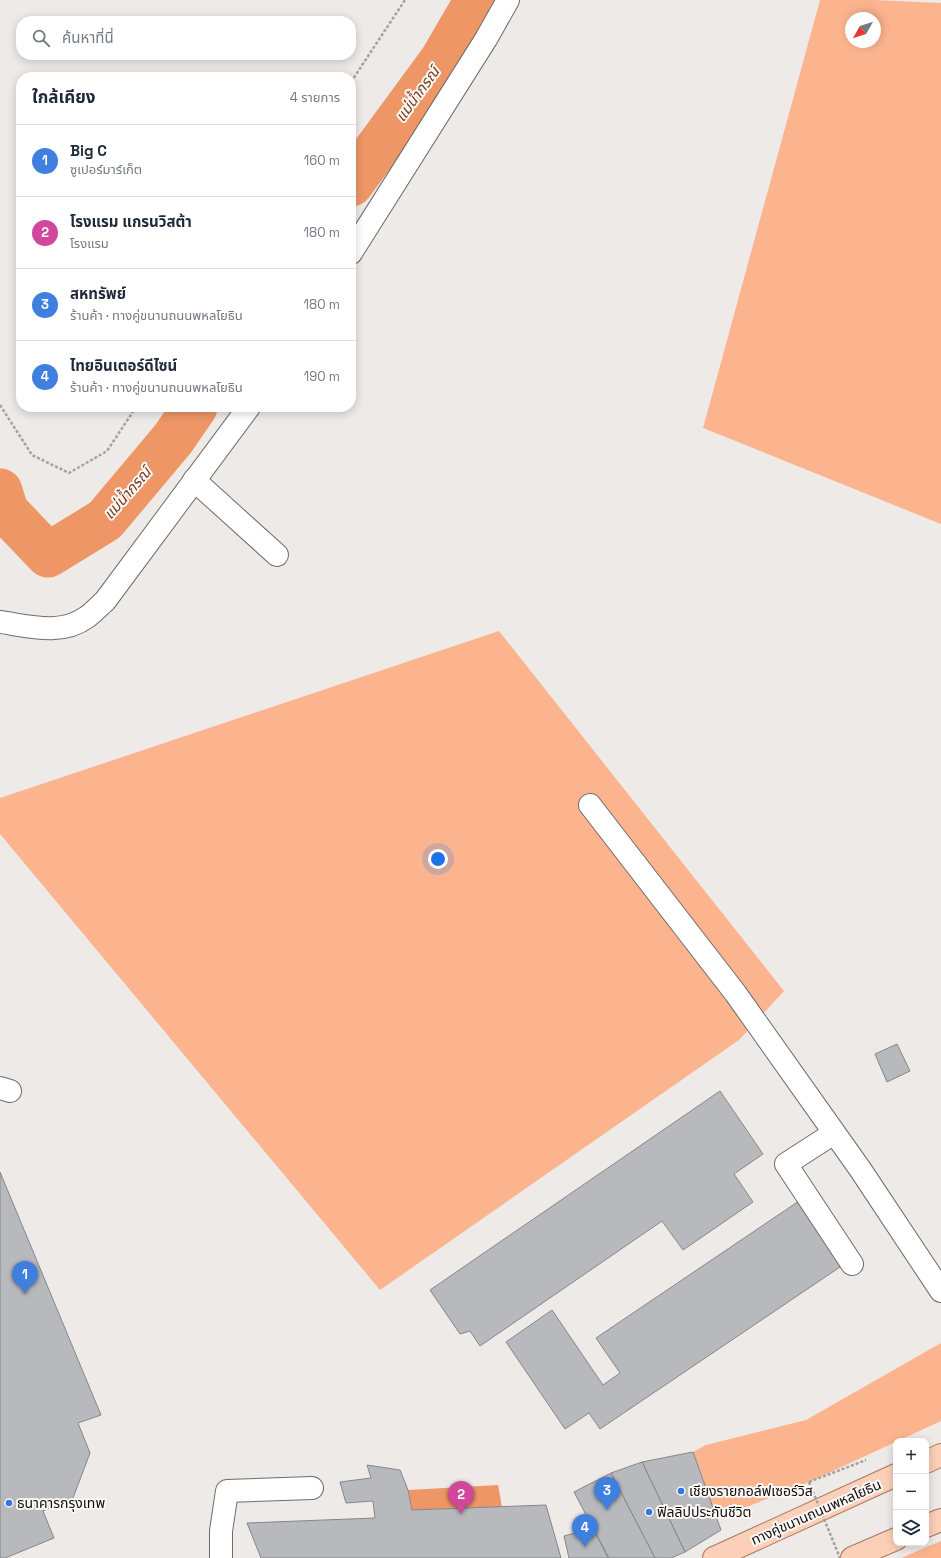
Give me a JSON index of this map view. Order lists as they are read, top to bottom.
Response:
{
  "streets": {
    "main road": ["ทางคู่ขนานถนนพหลโยธิน"]
  },
  "water": ["แม่น้ำกรณ์"],
  "places": ["เชียงรายกอล์ฟเซอร์วิส", "ธนาคารกรุงเทพ", "ฟิลลิปประกันชีวิต"],
  "north": "bottom left",
  "page": {
    "search": "ค้นหาที่นี่",
    "heading": ["ใกล้เคียง", "4 รายการ"],
    "list": [
      {
        "mark": "1",
        "name": "Big C",
        "note": "ซูเปอร์มาร์เก็ต",
        "value": "160 m"
      },
      {
        "mark": "2",
        "name": "โรงแรม แกรนวิสต้า",
        "note": "โรงแรม",
        "value": "180 m"
      },
      {
        "mark": "3",
        "name": "สหทรัพย์",
        "note": "ร้านค้า · ทางคู่ขนานถนนพหลโยธิน",
        "value": "180 m"
      },
      {
        "mark": "4",
        "name": "ไทยอินเตอร์ดีไซน์",
        "note": "ร้านค้า · ทางคู่ขนานถนนพหลโยธิน",
        "value": "190 m"
      }
    ],
    "pins": [
      "1",
      "3",
      "2",
      "4"
    ],
    "map_buttons": ["+", "−"]
  }
}
